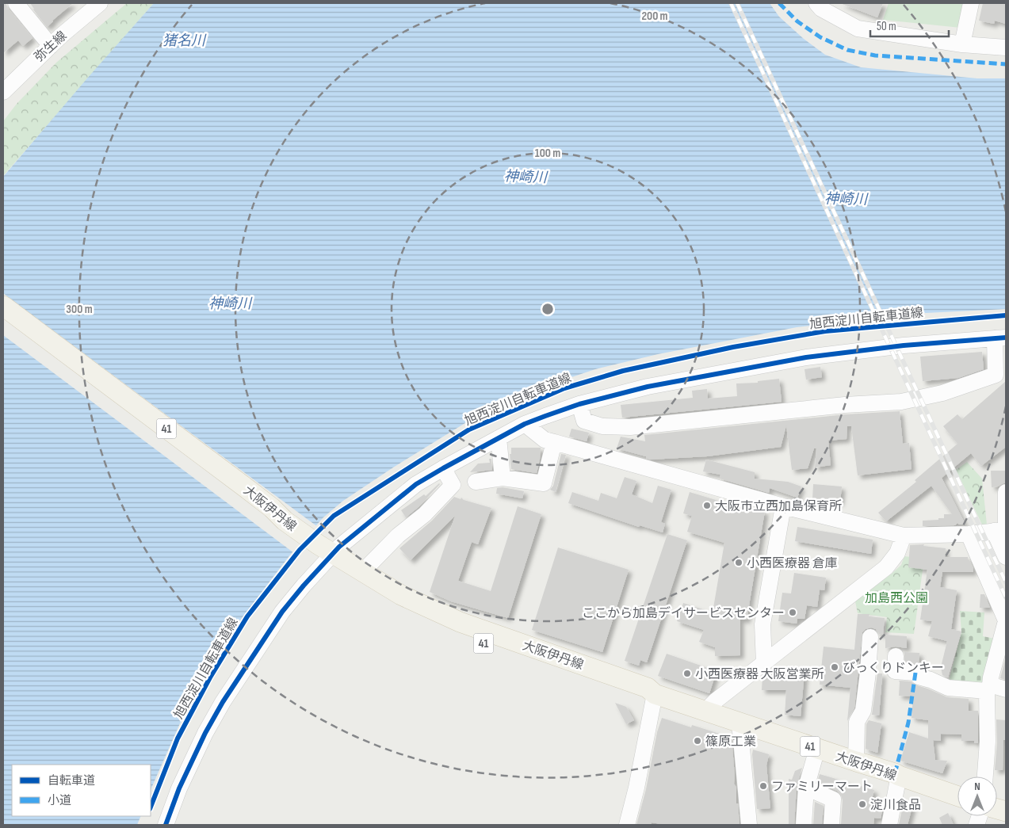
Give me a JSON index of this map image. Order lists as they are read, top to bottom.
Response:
{
  "streets": {
    "main road": ["41", "大阪伊丹線"],
    "street": ["弥生線"],
    "cycle path": ["旭西淀川自転車道線"]
  },
  "water": ["猪名川", "神崎川"],
  "parks": ["加島西公園"],
  "places": [
    "大阪市立西加島保育所",
    "小西医療器 倉庫",
    "ここから加島デイサービスセンター",
    "びっくりドンキー",
    "小西医療器 大阪営業所",
    "篠原工業",
    "ファミリーマート",
    "淀川食品"
  ],
  "legend": ["自転車道", "小道"],
  "scale_bar": "50 m",
  "north": "top",
  "rings": ["200 m", "100 m", "300 m"]
}
